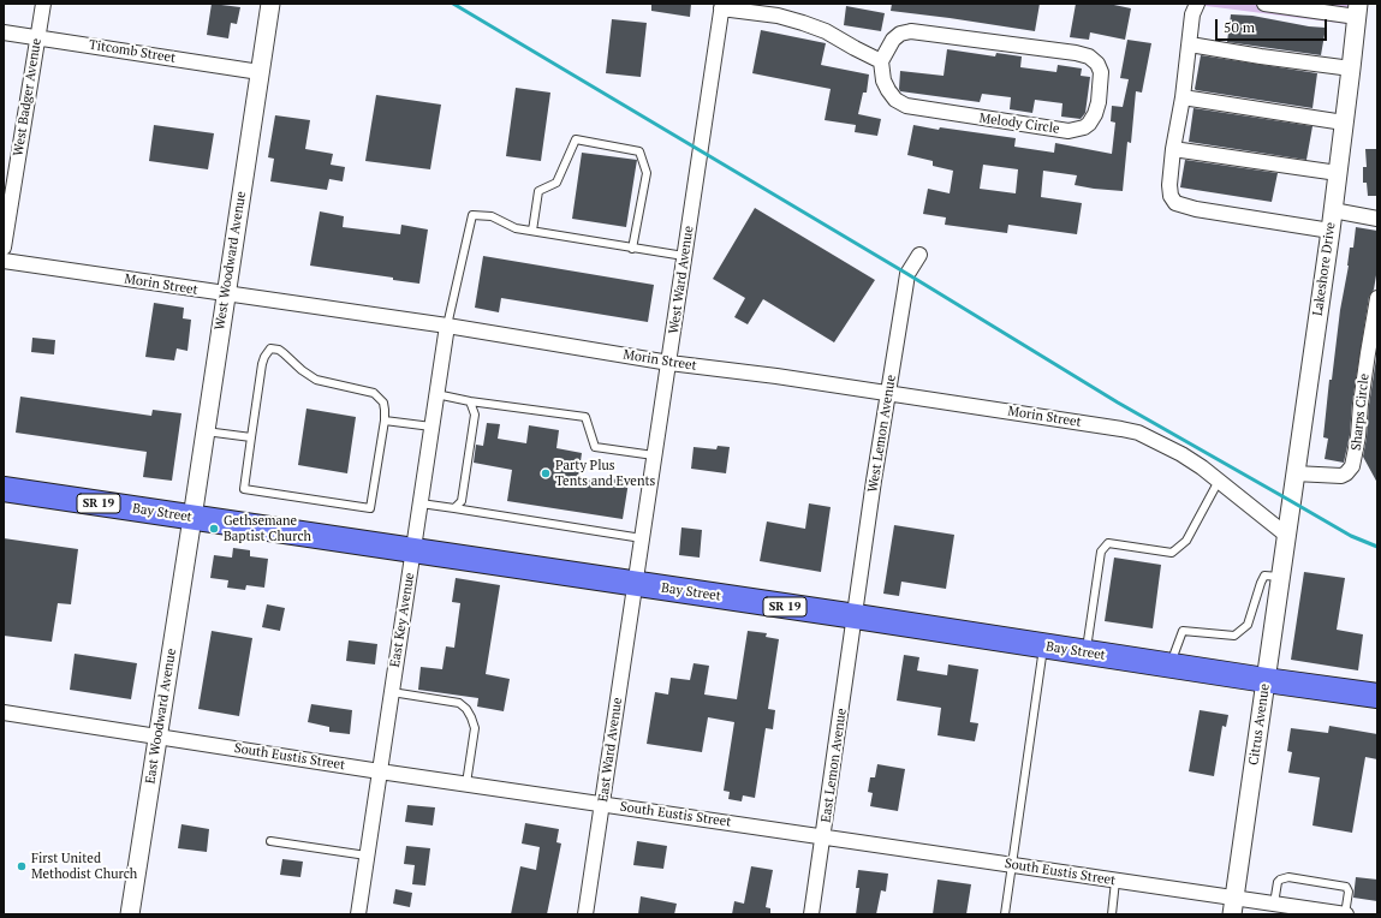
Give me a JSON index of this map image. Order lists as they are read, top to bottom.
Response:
{
  "streets": {
    "main road": ["SR 19", "Bay Street"],
    "street": [
      "Titcomb Street",
      "West Badger Avenue",
      "Melody Circle",
      "West Woodward Avenue",
      "Lakeshore Drive",
      "West Ward Avenue",
      "Morin Street",
      "Sharps Circle",
      "West Lemon Avenue",
      "East Key Avenue",
      "East Woodward Avenue",
      "Citrus Avenue",
      "East Ward Avenue",
      "South Eustis Street",
      "East Lemon Avenue"
    ]
  },
  "crossings": [
    ["Titcomb Street", "West Badger Avenue"],
    ["Titcomb Street", "West Woodward Avenue"],
    ["West Woodward Avenue", "Morin Street"],
    ["West Woodward Avenue", "Bay Street"],
    ["West Woodward Avenue", "East Woodward Avenue"],
    ["Lakeshore Drive", "Morin Street"],
    ["Lakeshore Drive", "Sharps Circle"],
    ["Lakeshore Drive", "Citrus Avenue"],
    ["West Ward Avenue", "Morin Street"],
    ["West Ward Avenue", "Bay Street"],
    ["West Ward Avenue", "East Ward Avenue"],
    ["Morin Street", "West Lemon Avenue"],
    ["Morin Street", "East Key Avenue"],
    ["Morin Street", "Citrus Avenue"],
    ["West Lemon Avenue", "Bay Street"],
    ["West Lemon Avenue", "East Lemon Avenue"],
    ["Bay Street", "East Key Avenue"],
    ["Bay Street", "East Woodward Avenue"],
    ["Bay Street", "Citrus Avenue"],
    ["Bay Street", "East Ward Avenue"],
    ["Bay Street", "East Lemon Avenue"],
    ["East Key Avenue", "South Eustis Street"],
    ["East Woodward Avenue", "South Eustis Street"],
    ["Citrus Avenue", "South Eustis Street"],
    ["East Ward Avenue", "South Eustis Street"],
    ["South Eustis Street", "East Lemon Avenue"]
  ],
  "places": ["Party Plus Tents and Events", "Gethsemane Baptist Church", "First United Methodist Church"],
  "scale_bar": "50 m"
}
